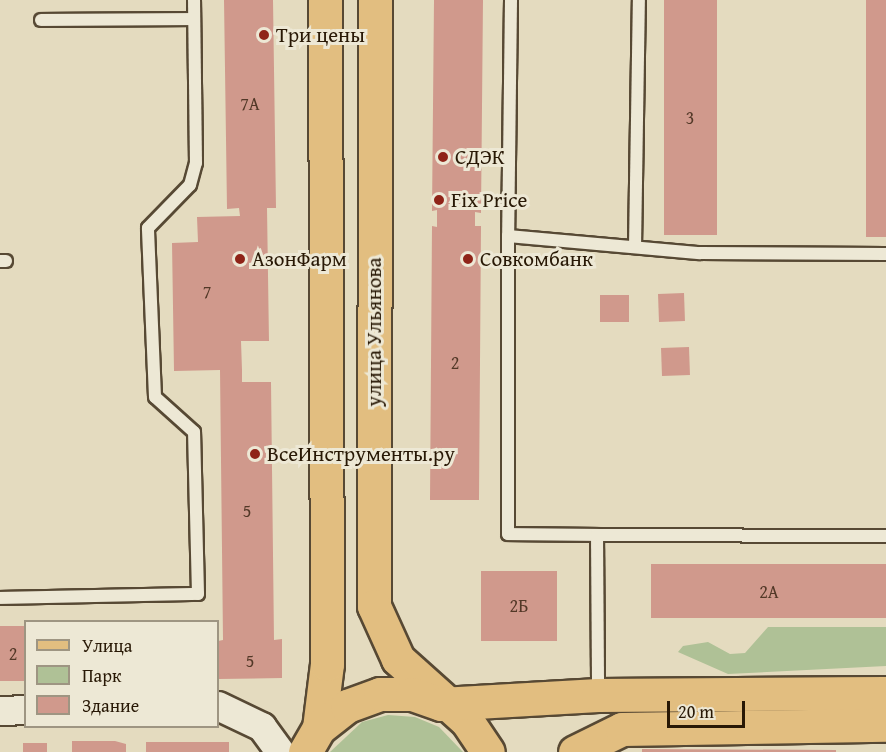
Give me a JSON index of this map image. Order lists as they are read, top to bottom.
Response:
{
  "streets": {
    "main road": ["улица Ульянова"]
  },
  "places": [
    "Три цены",
    "СДЭК",
    "Fix Price",
    "АзонФарм",
    "Совкомбанк",
    "ВсеИнструменты.ру"
  ],
  "house_numbers": [
    "7А",
    "3",
    "7",
    "2",
    "5",
    "2А",
    "2Б",
    "2",
    "5"
  ],
  "legend": ["Улица", "Парк", "Здание"],
  "scale_bar": "20 m"
}
